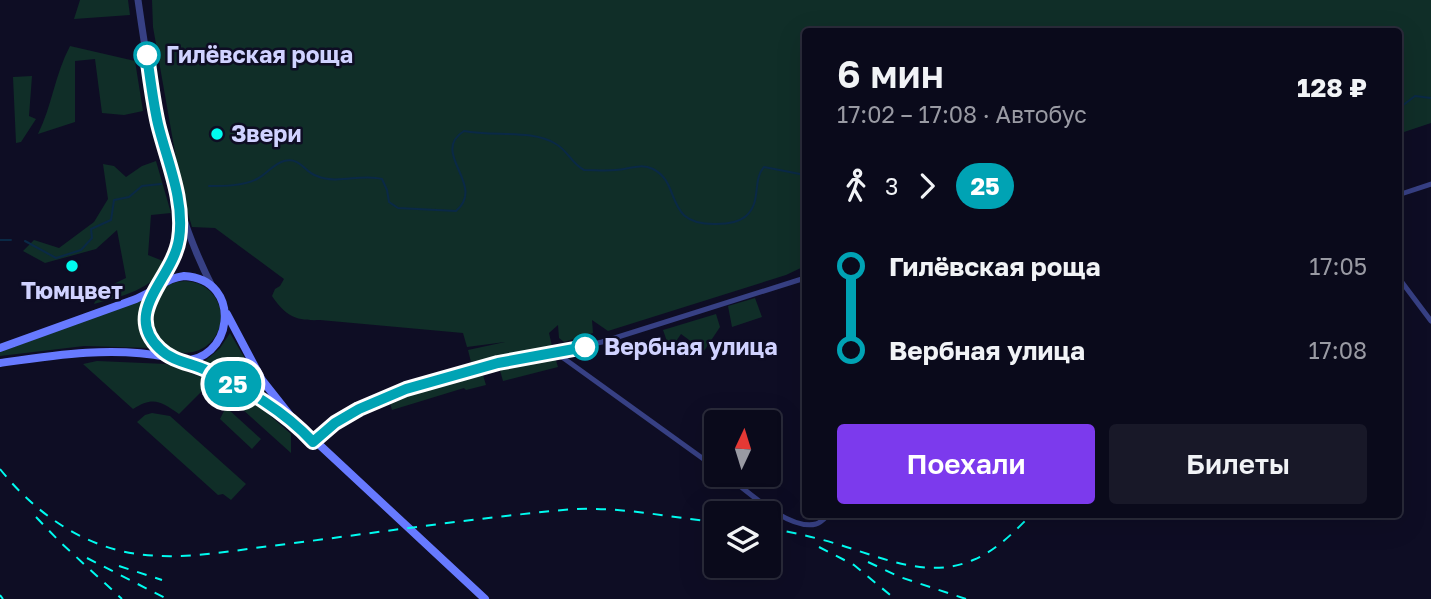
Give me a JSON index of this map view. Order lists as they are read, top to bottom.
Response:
{
  "places": [
    "Гилёвская роща",
    "Звери",
    "Тюмцвет",
    "Вербная улица"
  ],
  "lines": ["bus line 25"],
  "north": "top",
  "page": {
    "on_map": "25",
    "heading": ["6 мин", "17:02 – 17:08 · Автобус", "128 ₽"],
    "legs": ["3", "25"],
    "list": [
      {
        "name": "Гилёвская роща",
        "value": "17:05"
      },
      {
        "name": "Вербная улица",
        "value": "17:08"
      }
    ],
    "buttons": ["Поехали", "Билеты"]
  }
}
